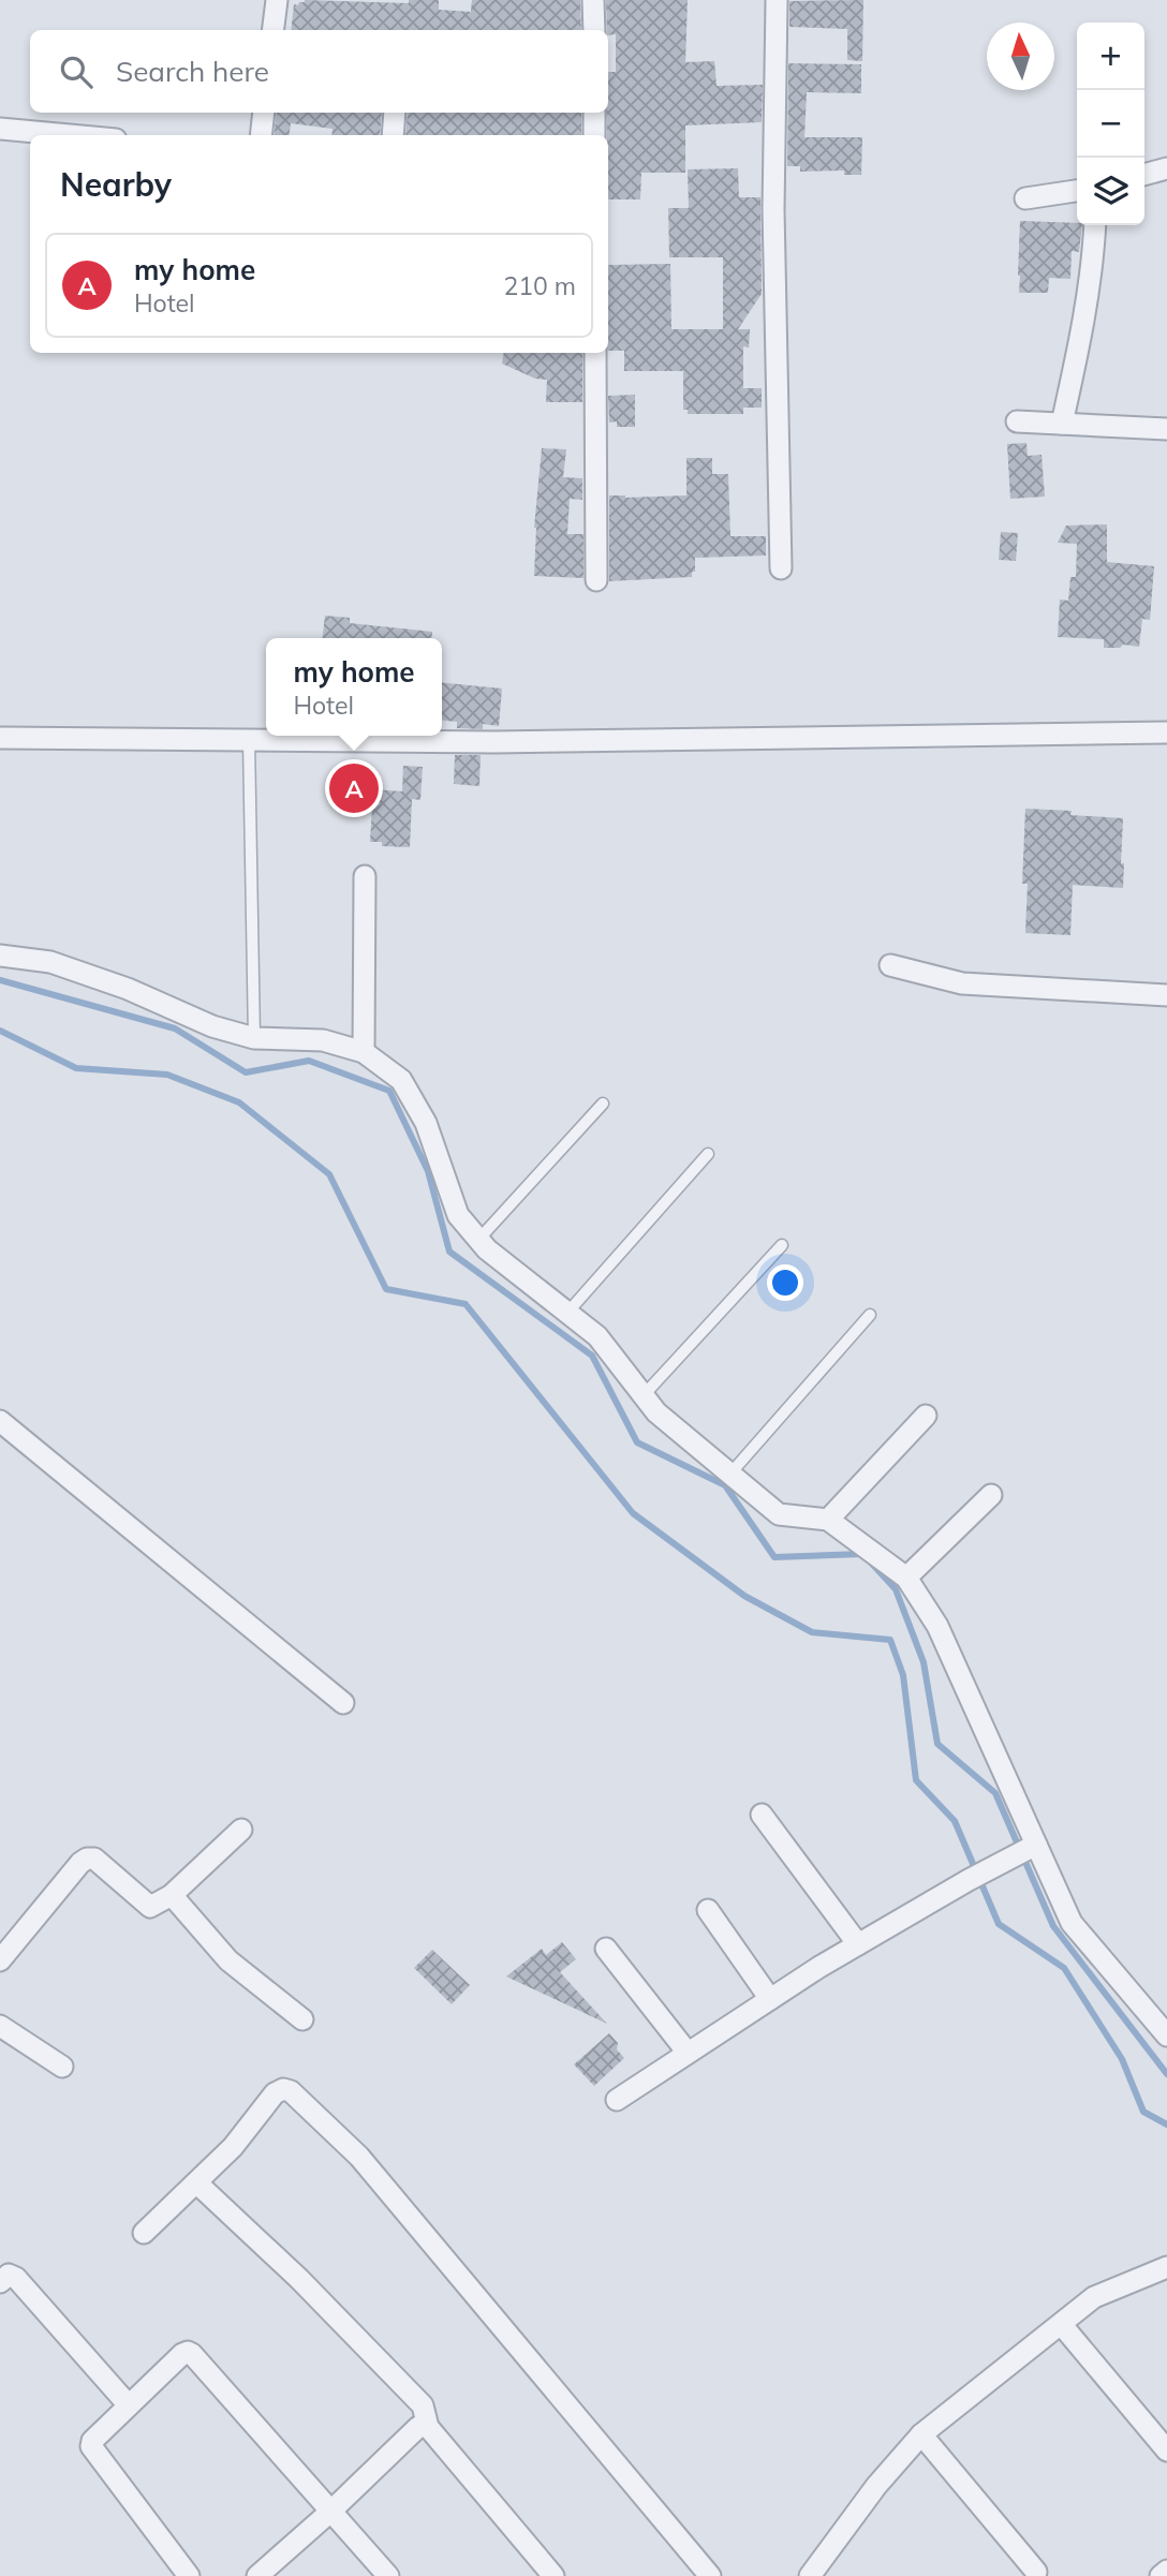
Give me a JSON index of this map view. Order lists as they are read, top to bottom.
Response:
{
  "north": "top",
  "page": {
    "map_buttons": ["+", "−"],
    "search": "Search here",
    "heading": "Nearby",
    "list": [
      {
        "mark": "A",
        "name": "my home",
        "note": "Hotel",
        "value": "210 m"
      }
    ],
    "popup": ["my home", "Hotel"],
    "pins": "A"
  }
}
